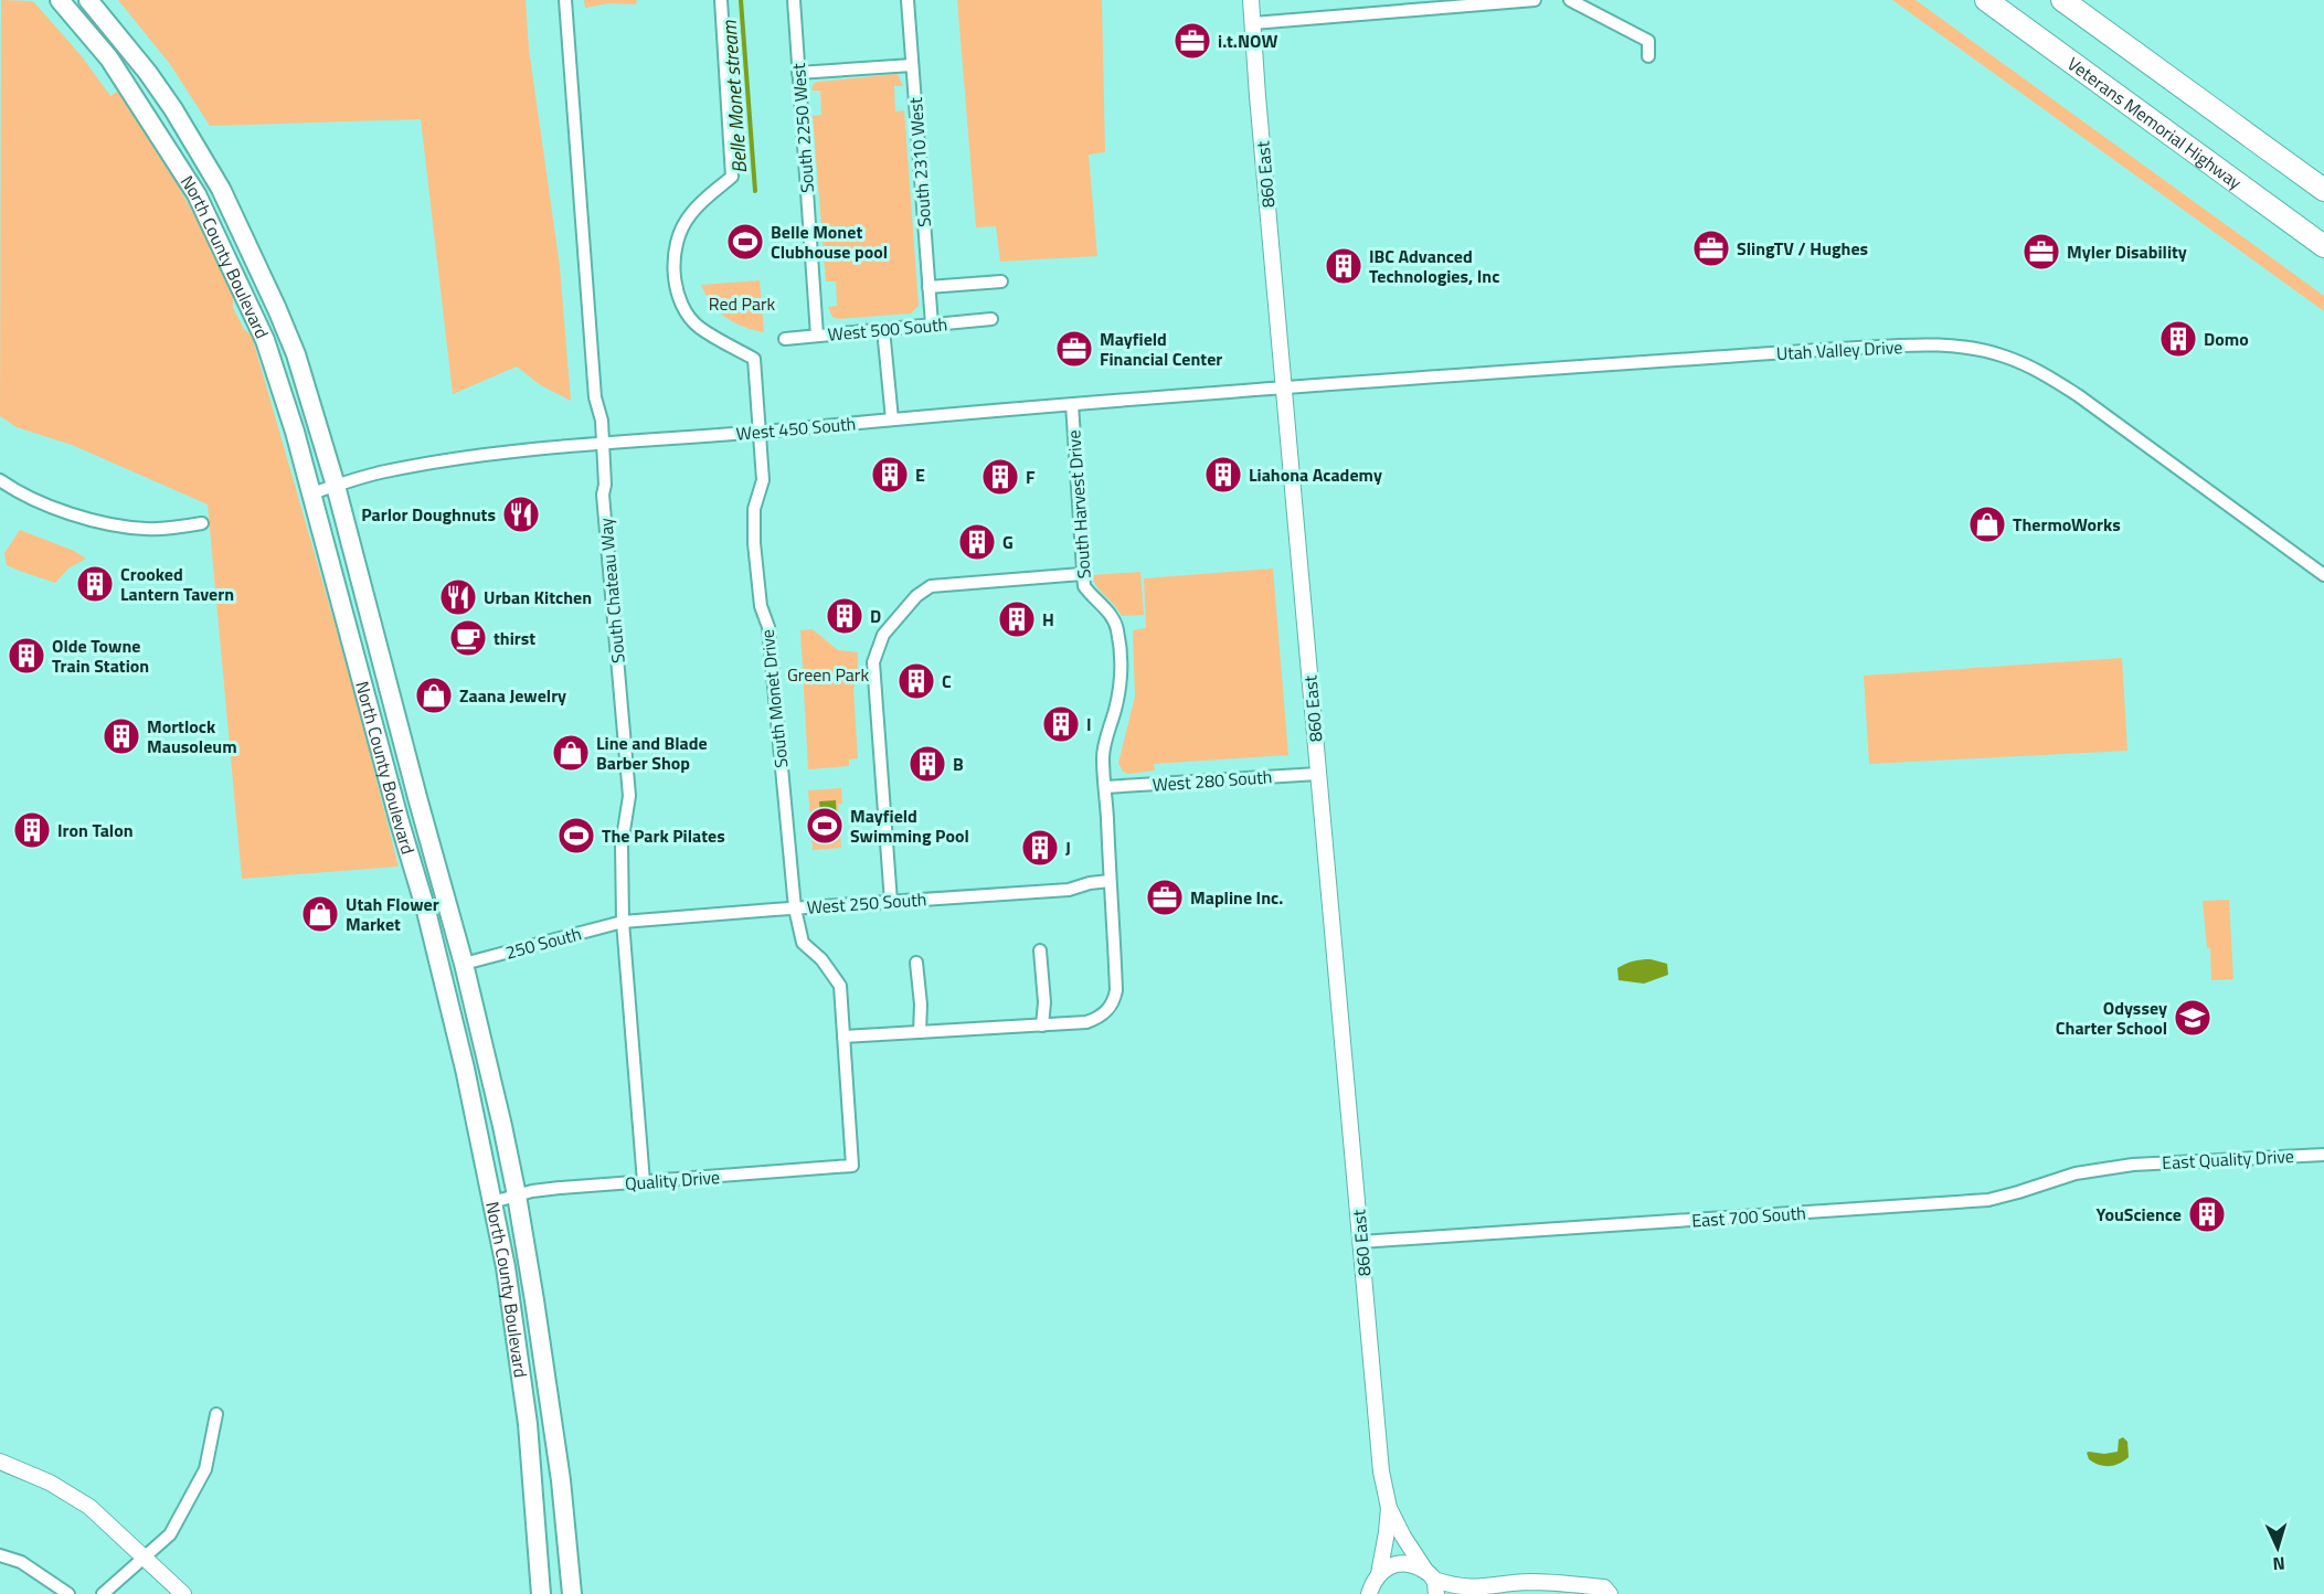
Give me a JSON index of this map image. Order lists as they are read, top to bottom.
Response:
{
  "streets": {
    "highway": ["Veterans Memorial Highway"],
    "main road": ["North County Boulevard"],
    "street": [
      "South 2250 West",
      "South 2310 West",
      "860 East",
      "West 500 South",
      "Utah Valley Drive",
      "West 450 South",
      "South Harvest Drive",
      "South Chateau Way",
      "South Monet Drive",
      "West 280 South",
      "West 250 South",
      "250 South",
      "East Quality Drive",
      "Quality Drive",
      "East 700 South"
    ]
  },
  "crossings": [
    ["South 2250 West", "West 500 South"],
    ["South 2310 West", "West 500 South"],
    ["860 East", "Utah Valley Drive"],
    ["860 East", "West 450 South"],
    ["860 East", "West 280 South"],
    ["860 East", "East 700 South"],
    ["North County Boulevard", "West 450 South"],
    ["North County Boulevard", "250 South"],
    ["North County Boulevard", "Quality Drive"],
    ["Utah Valley Drive", "West 450 South"],
    ["West 450 South", "South Harvest Drive"],
    ["West 450 South", "South Chateau Way"],
    ["West 450 South", "South Monet Drive"],
    ["South Harvest Drive", "West 280 South"],
    ["South Harvest Drive", "West 250 South"],
    ["South Chateau Way", "West 250 South"],
    ["South Chateau Way", "250 South"],
    ["South Chateau Way", "Quality Drive"],
    ["South Monet Drive", "West 250 South"],
    ["South Monet Drive", "Quality Drive"],
    ["West 250 South", "250 South"],
    ["East Quality Drive", "East 700 South"]
  ],
  "water": ["Belle Monet stream"],
  "parks": ["Red Park", "Green Park"],
  "places": {
    "office": [
      "i.t.NOW",
      "SlingTV / Hughes",
      "Myler Disability",
      "Mayfield Financial Center",
      "Mapline Inc."
    ],
    "sports": ["Belle Monet Clubhouse pool", "Mayfield Swimming Pool", "The Park Pilates"],
    "building": [
      "IBC Advanced Technologies, Inc",
      "Domo",
      "E",
      "Liahona Academy",
      "F",
      "G",
      "Crooked Lantern Tavern",
      "D",
      "H",
      "Olde Towne Train Station",
      "C",
      "I",
      "Mortlock Mausoleum",
      "B",
      "Iron Talon",
      "J",
      "YouScience"
    ],
    "restaurant": ["Parlor Doughnuts", "Urban Kitchen"],
    "shop": [
      "ThermoWorks",
      "Zaana Jewelry",
      "Line and Blade Barber Shop",
      "Utah Flower Market"
    ],
    "cafe": ["thirst"],
    "school or university": ["Odyssey Charter School"]
  },
  "north": "bottom"
}
